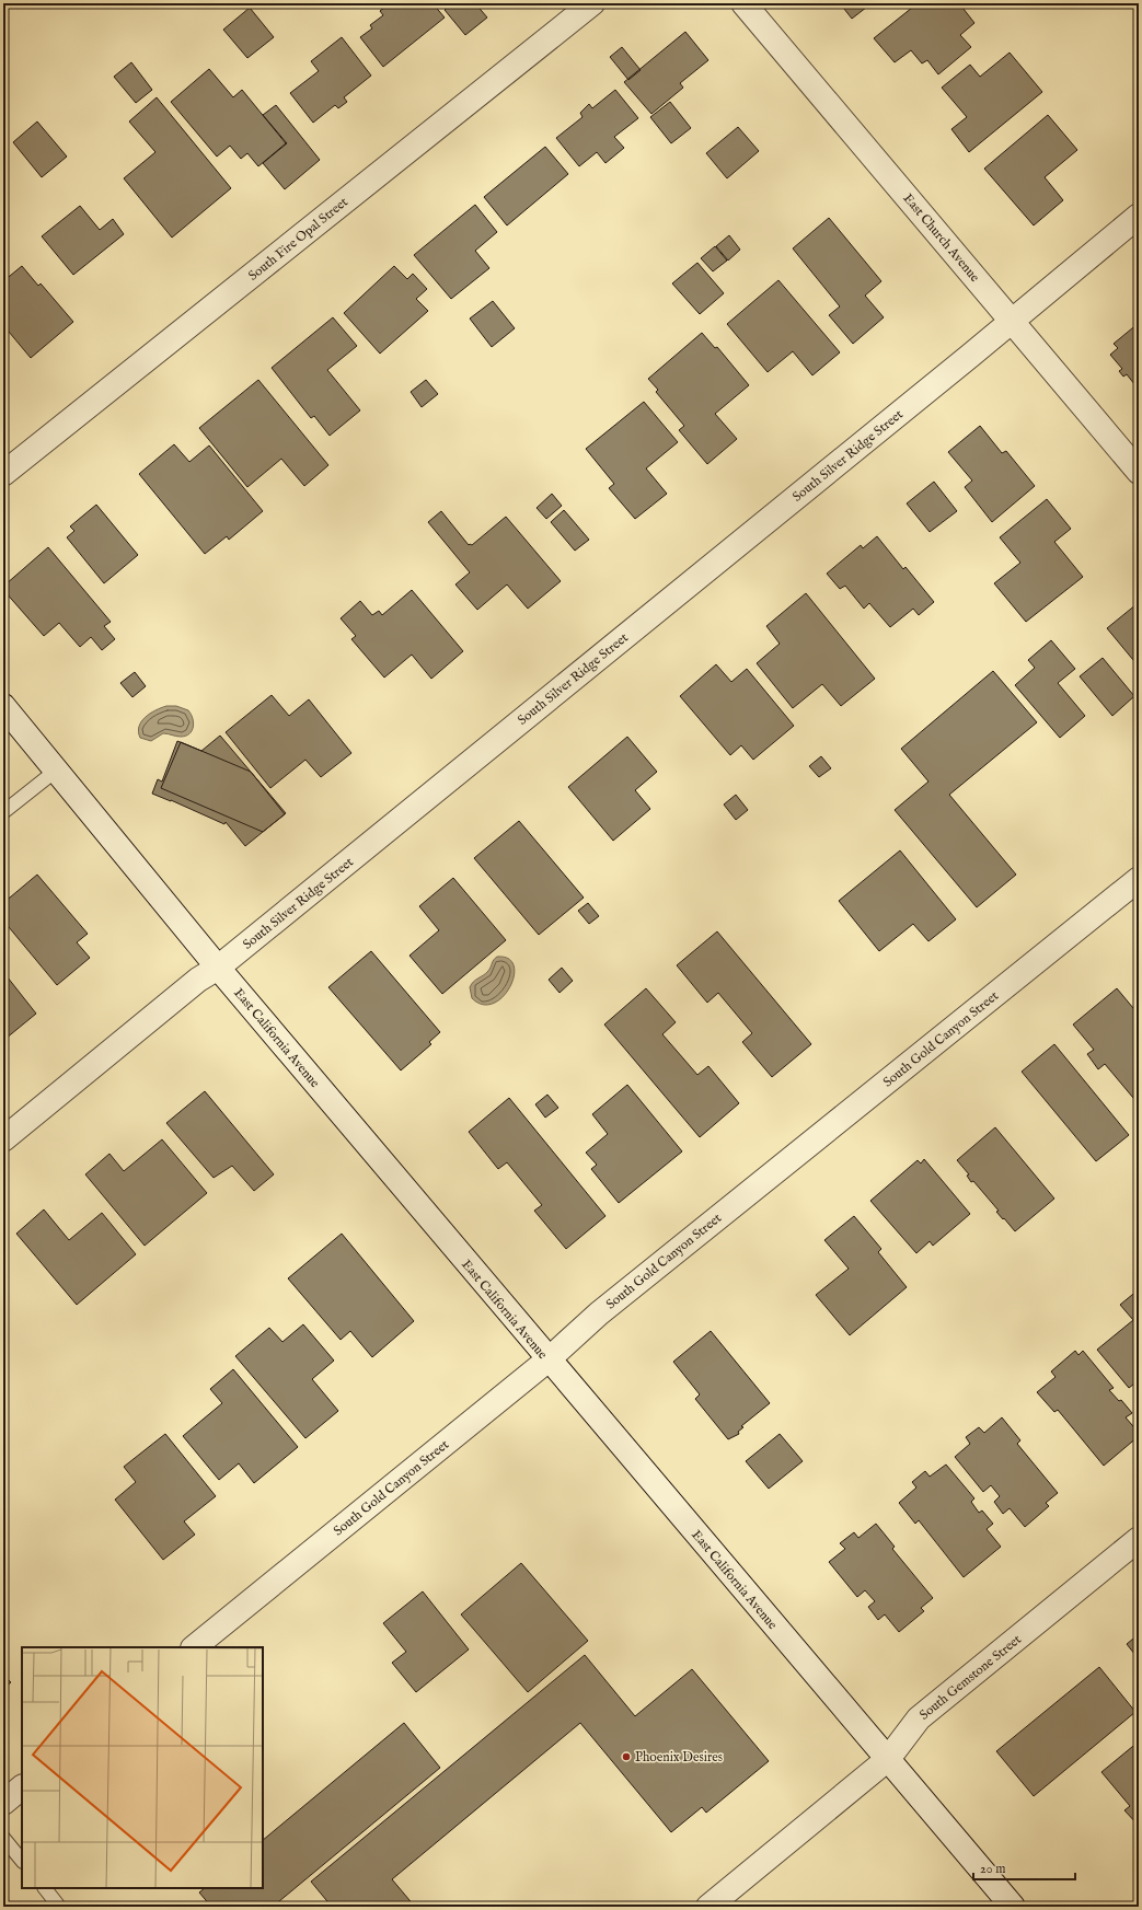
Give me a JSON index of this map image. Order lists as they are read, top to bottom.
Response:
{
  "streets": {
    "street": [
      "East Church Avenue",
      "South Fire Opal Street",
      "South Silver Ridge Street",
      "East California Avenue",
      "South Gold Canyon Street",
      "South Gemstone Street"
    ]
  },
  "crossings": [
    ["East Church Avenue", "South Silver Ridge Street"],
    ["South Silver Ridge Street", "East California Avenue"],
    ["East California Avenue", "South Gold Canyon Street"],
    ["East California Avenue", "South Gemstone Street"]
  ],
  "places": ["Phoenix Desires"],
  "scale_bar": "20 m"
}
